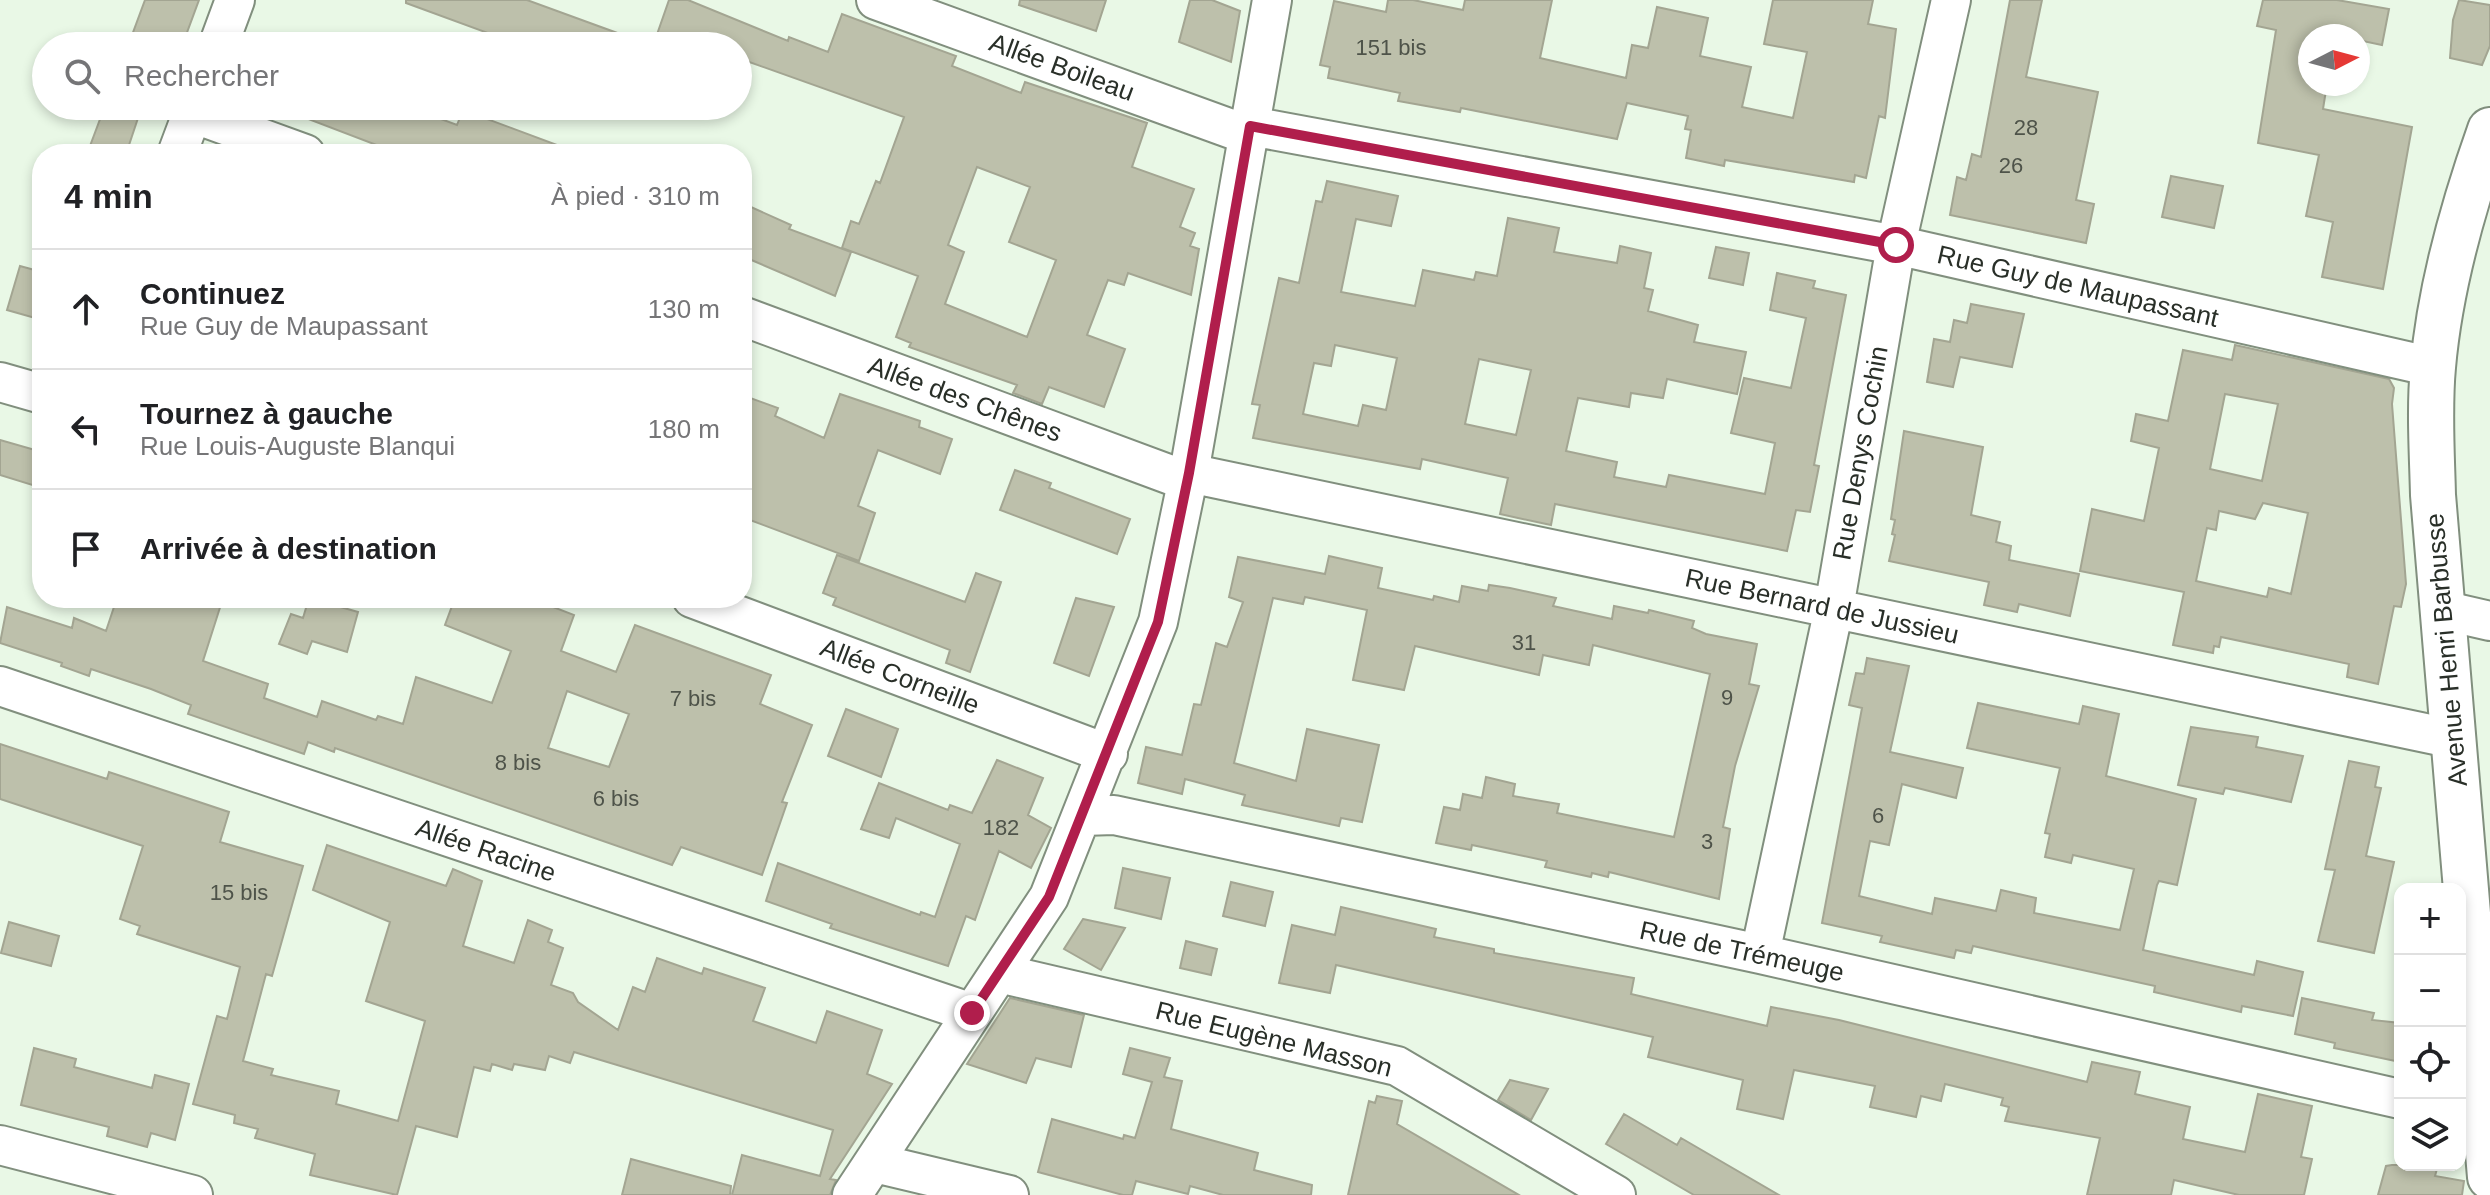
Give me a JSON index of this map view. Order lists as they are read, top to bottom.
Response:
{
  "streets": {
    "street": [
      "Allée Boileau",
      "Rue Guy de Maupassant",
      "Allée des Chênes",
      "Rue Denys Cochin",
      "Rue Bernard de Jussieu",
      "Avenue Henri Barbusse",
      "Allée Corneille",
      "Allée Racine",
      "Rue de Trémeuge",
      "Rue Eugène Masson"
    ]
  },
  "crossings": [
    ["Allée Boileau", "Rue Guy de Maupassant"],
    ["Rue Guy de Maupassant", "Rue Denys Cochin"],
    ["Rue Guy de Maupassant", "Avenue Henri Barbusse"],
    ["Allée des Chênes", "Rue Bernard de Jussieu"],
    ["Rue Denys Cochin", "Rue Bernard de Jussieu"],
    ["Rue Denys Cochin", "Rue de Trémeuge"],
    ["Rue Bernard de Jussieu", "Avenue Henri Barbusse"]
  ],
  "house_numbers": [
    "151 bis",
    "28",
    "26",
    "31",
    "9",
    "7 bis",
    "8 bis",
    "6 bis",
    "6",
    "182",
    "3",
    "15 bis"
  ],
  "north": "right",
  "page": {
    "search": "Rechercher",
    "heading": ["4 min", "À pied · 310 m"],
    "list": [
      ["Continuez", "Rue Guy de Maupassant", "130 m"],
      ["Tournez à gauche", "Rue Louis-Auguste Blanqui", "180 m"],
      "Arrivée à destination"
    ],
    "map_buttons": ["+", "−"]
  }
}
